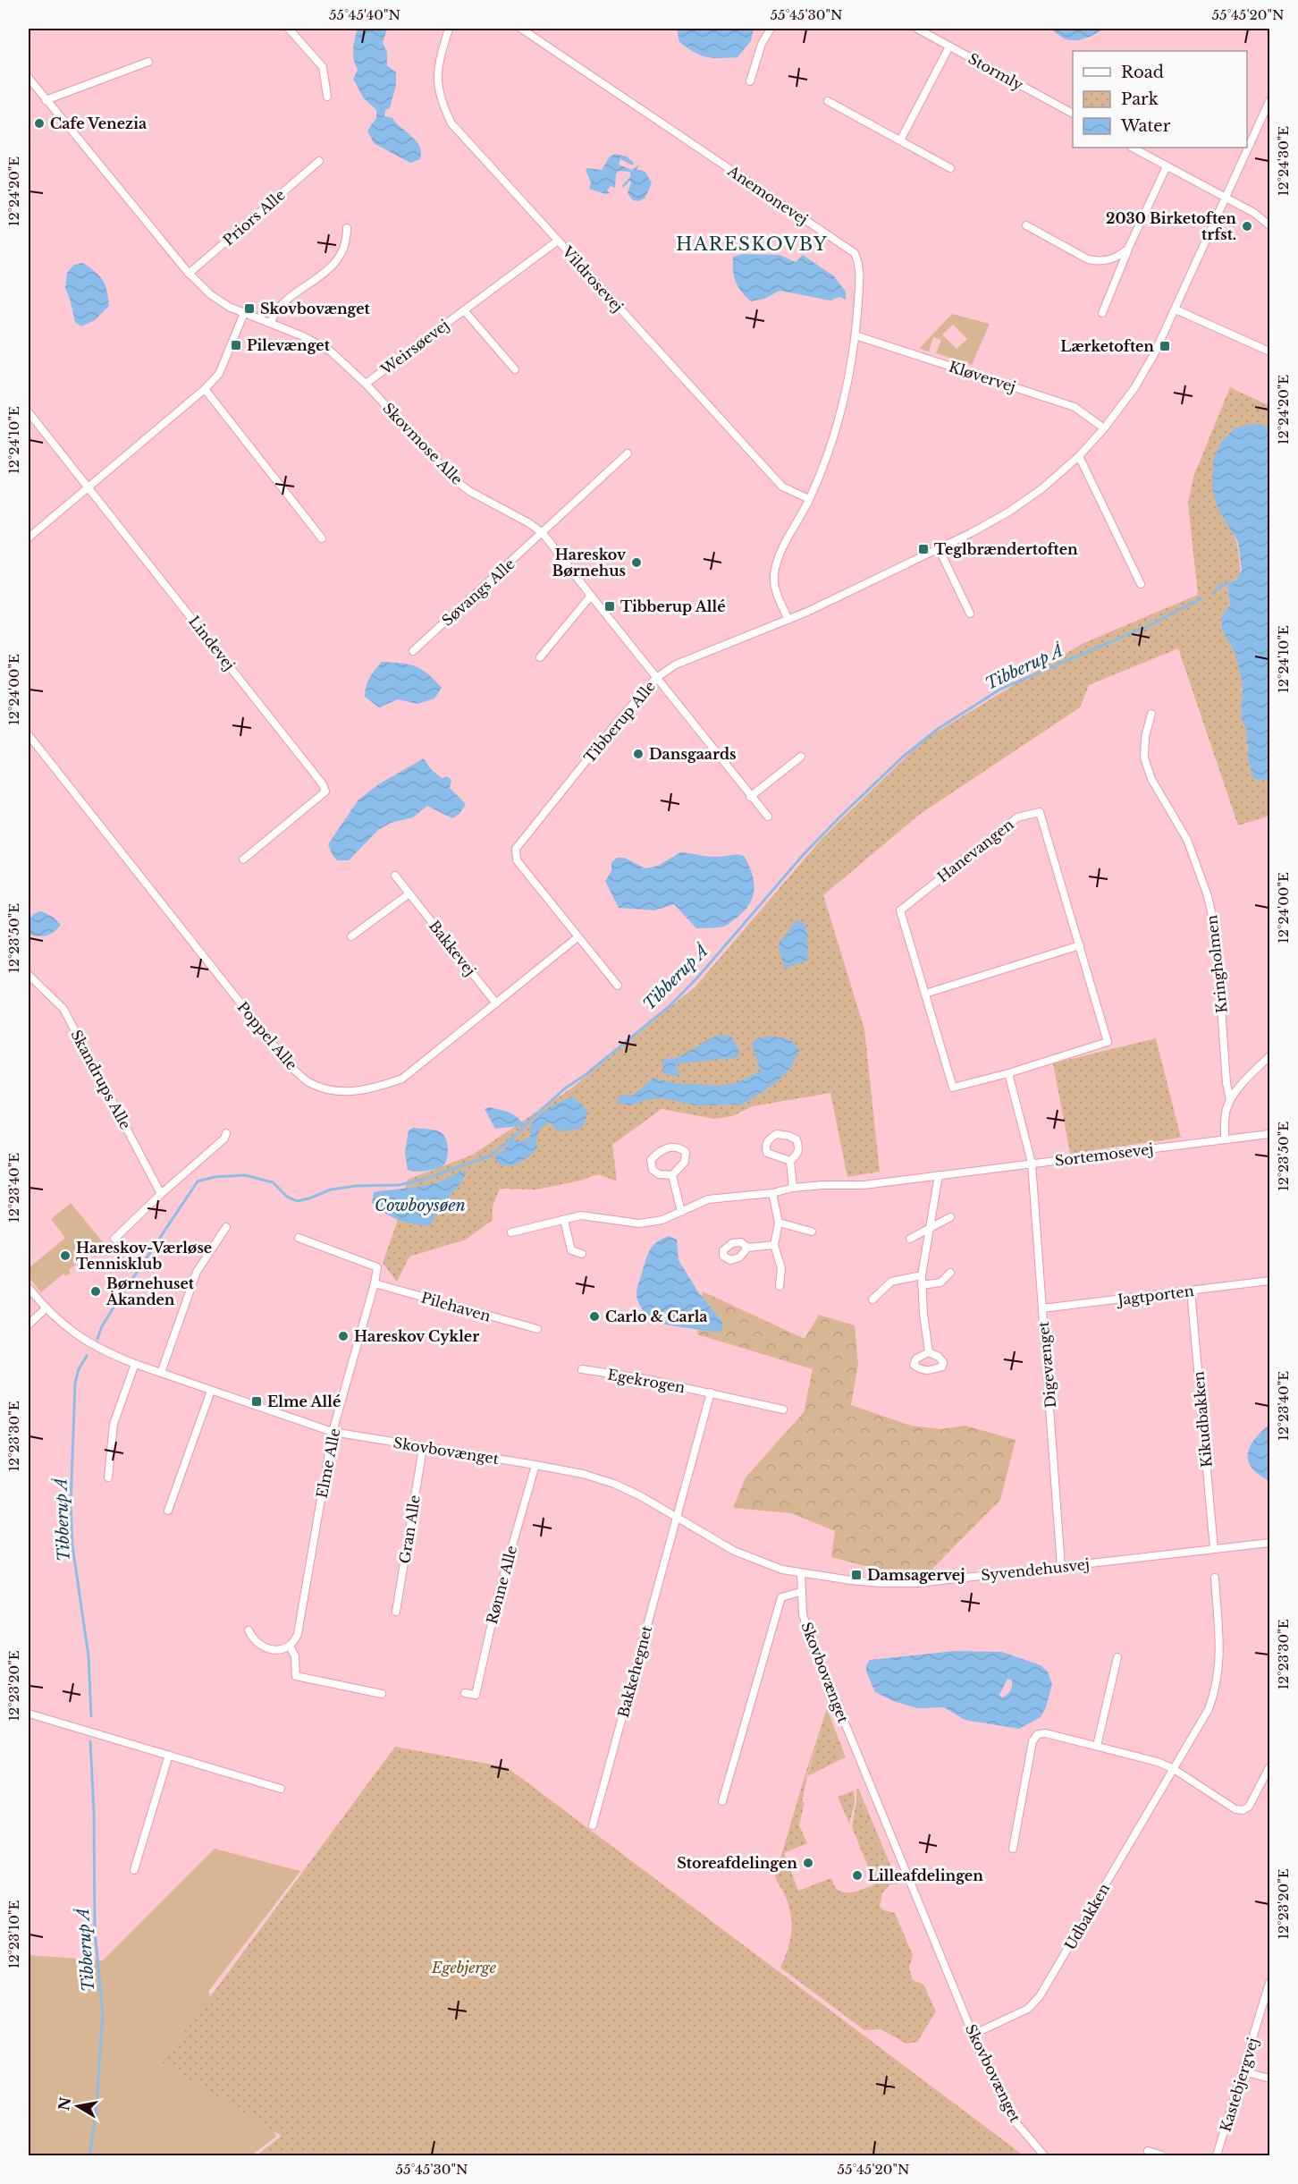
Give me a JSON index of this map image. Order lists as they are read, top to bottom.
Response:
{
  "streets": {
    "street": [
      "Stormly",
      "Anemonevej",
      "Priors Alle",
      "Vildrosevej",
      "Weirsøevej",
      "Kløvervej",
      "Skovmose Alle",
      "Søvangs Alle",
      "Lindevej",
      "Tibberup Alle",
      "Hanevangen",
      "Bakkevej",
      "Kringholmen",
      "Poppel Alle",
      "Skandrups Alle",
      "Sortemosevej",
      "Jagtporten",
      "Pilehaven",
      "Digevænget",
      "Egekrogen",
      "Kikudbakken",
      "Skovbovænget",
      "Elme Alle",
      "Gran Alle",
      "Syvendehusvej",
      "Rønne Alle",
      "Bakkehegnet",
      "Udbakken",
      "Kastebjergvej"
    ]
  },
  "crossings": [
    ["Anemonevej", "Vildrosevej"],
    ["Anemonevej", "Kløvervej"],
    ["Anemonevej", "Tibberup Alle"],
    ["Priors Alle", "Skovmose Alle"],
    ["Vildrosevej", "Weirsøevej"],
    ["Weirsøevej", "Skovmose Alle"],
    ["Kløvervej", "Tibberup Alle"],
    ["Skovmose Alle", "Søvangs Alle"],
    ["Skovmose Alle", "Tibberup Alle"],
    ["Tibberup Alle", "Poppel Alle"],
    ["Bakkevej", "Poppel Alle"],
    ["Sortemosevej", "Digevænget"],
    ["Jagtporten", "Digevænget"],
    ["Jagtporten", "Kikudbakken"],
    ["Pilehaven", "Elme Alle"],
    ["Digevænget", "Syvendehusvej"],
    ["Kikudbakken", "Syvendehusvej"],
    ["Skovbovænget", "Elme Alle"],
    ["Skovbovænget", "Gran Alle"],
    ["Skovbovænget", "Syvendehusvej"],
    ["Skovbovænget", "Rønne Alle"],
    ["Skovbovænget", "Bakkehegnet"],
    ["Skovbovænget", "Udbakken"]
  ],
  "districts": ["HARESKOVBY"],
  "water": ["Tibberup Å", "Cowboysøen"],
  "parks": ["Egebjerge"],
  "places": {
    "other": [
      "Cafe Venezia",
      "2030 Birketoften trfst.",
      "Hareskov Børnehus",
      "Dansgaards",
      "Hareskov-Værløse Tennisklub",
      "Børnehuset Åkanden",
      "Carlo & Carla",
      "Hareskov Cykler",
      "Storeafdelingen",
      "Lilleafdelingen"
    ],
    "transit": [
      "Skovbovænget",
      "Pilevænget",
      "Lærketoften",
      "Teglbrændertoften",
      "Tibberup Allé",
      "Elme Allé",
      "Damsagervej"
    ]
  },
  "legend": ["Road", "Park", "Water"],
  "north": "left",
  "coordinates": [
    "55°45'40\"N",
    "55°45'30\"N",
    "55°45'20\"N",
    "12°24'30\"E",
    "12°24'20\"E",
    "12°24'10\"E",
    "12°24'00\"E",
    "12°23'50\"E",
    "12°23'40\"E",
    "12°23'30\"E",
    "12°23'20\"E",
    "12°23'10\"E"
  ]
}
